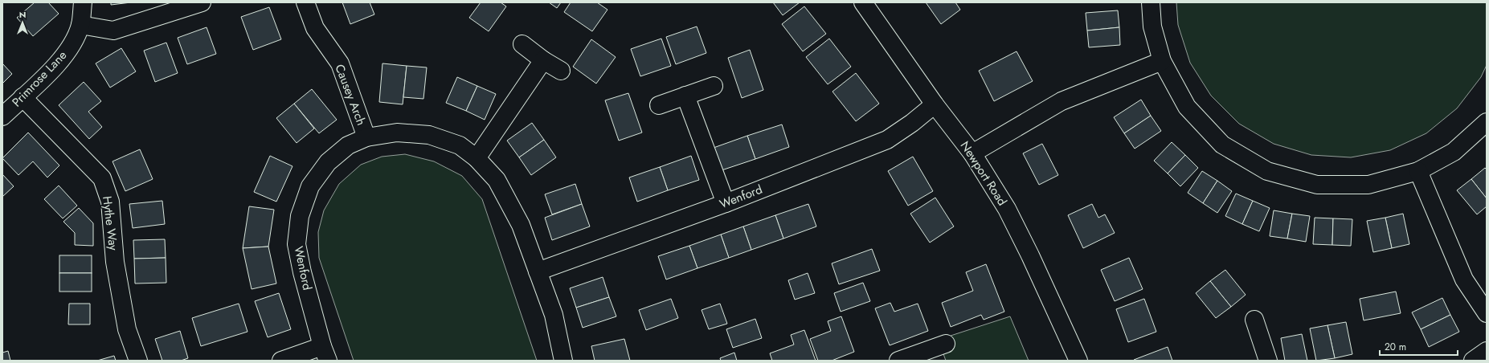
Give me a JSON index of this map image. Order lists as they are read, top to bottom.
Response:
{
  "streets": {
    "street": [
      "Primrose Lane",
      "Causey Arch",
      "Newport Road",
      "Wenford",
      "Hythe Way"
    ]
  },
  "crossings": [
    ["Primrose Lane", "Hythe Way"],
    ["Causey Arch", "Wenford"],
    ["Newport Road", "Wenford"]
  ],
  "scale_bar": "20 m",
  "north": "top"
}
